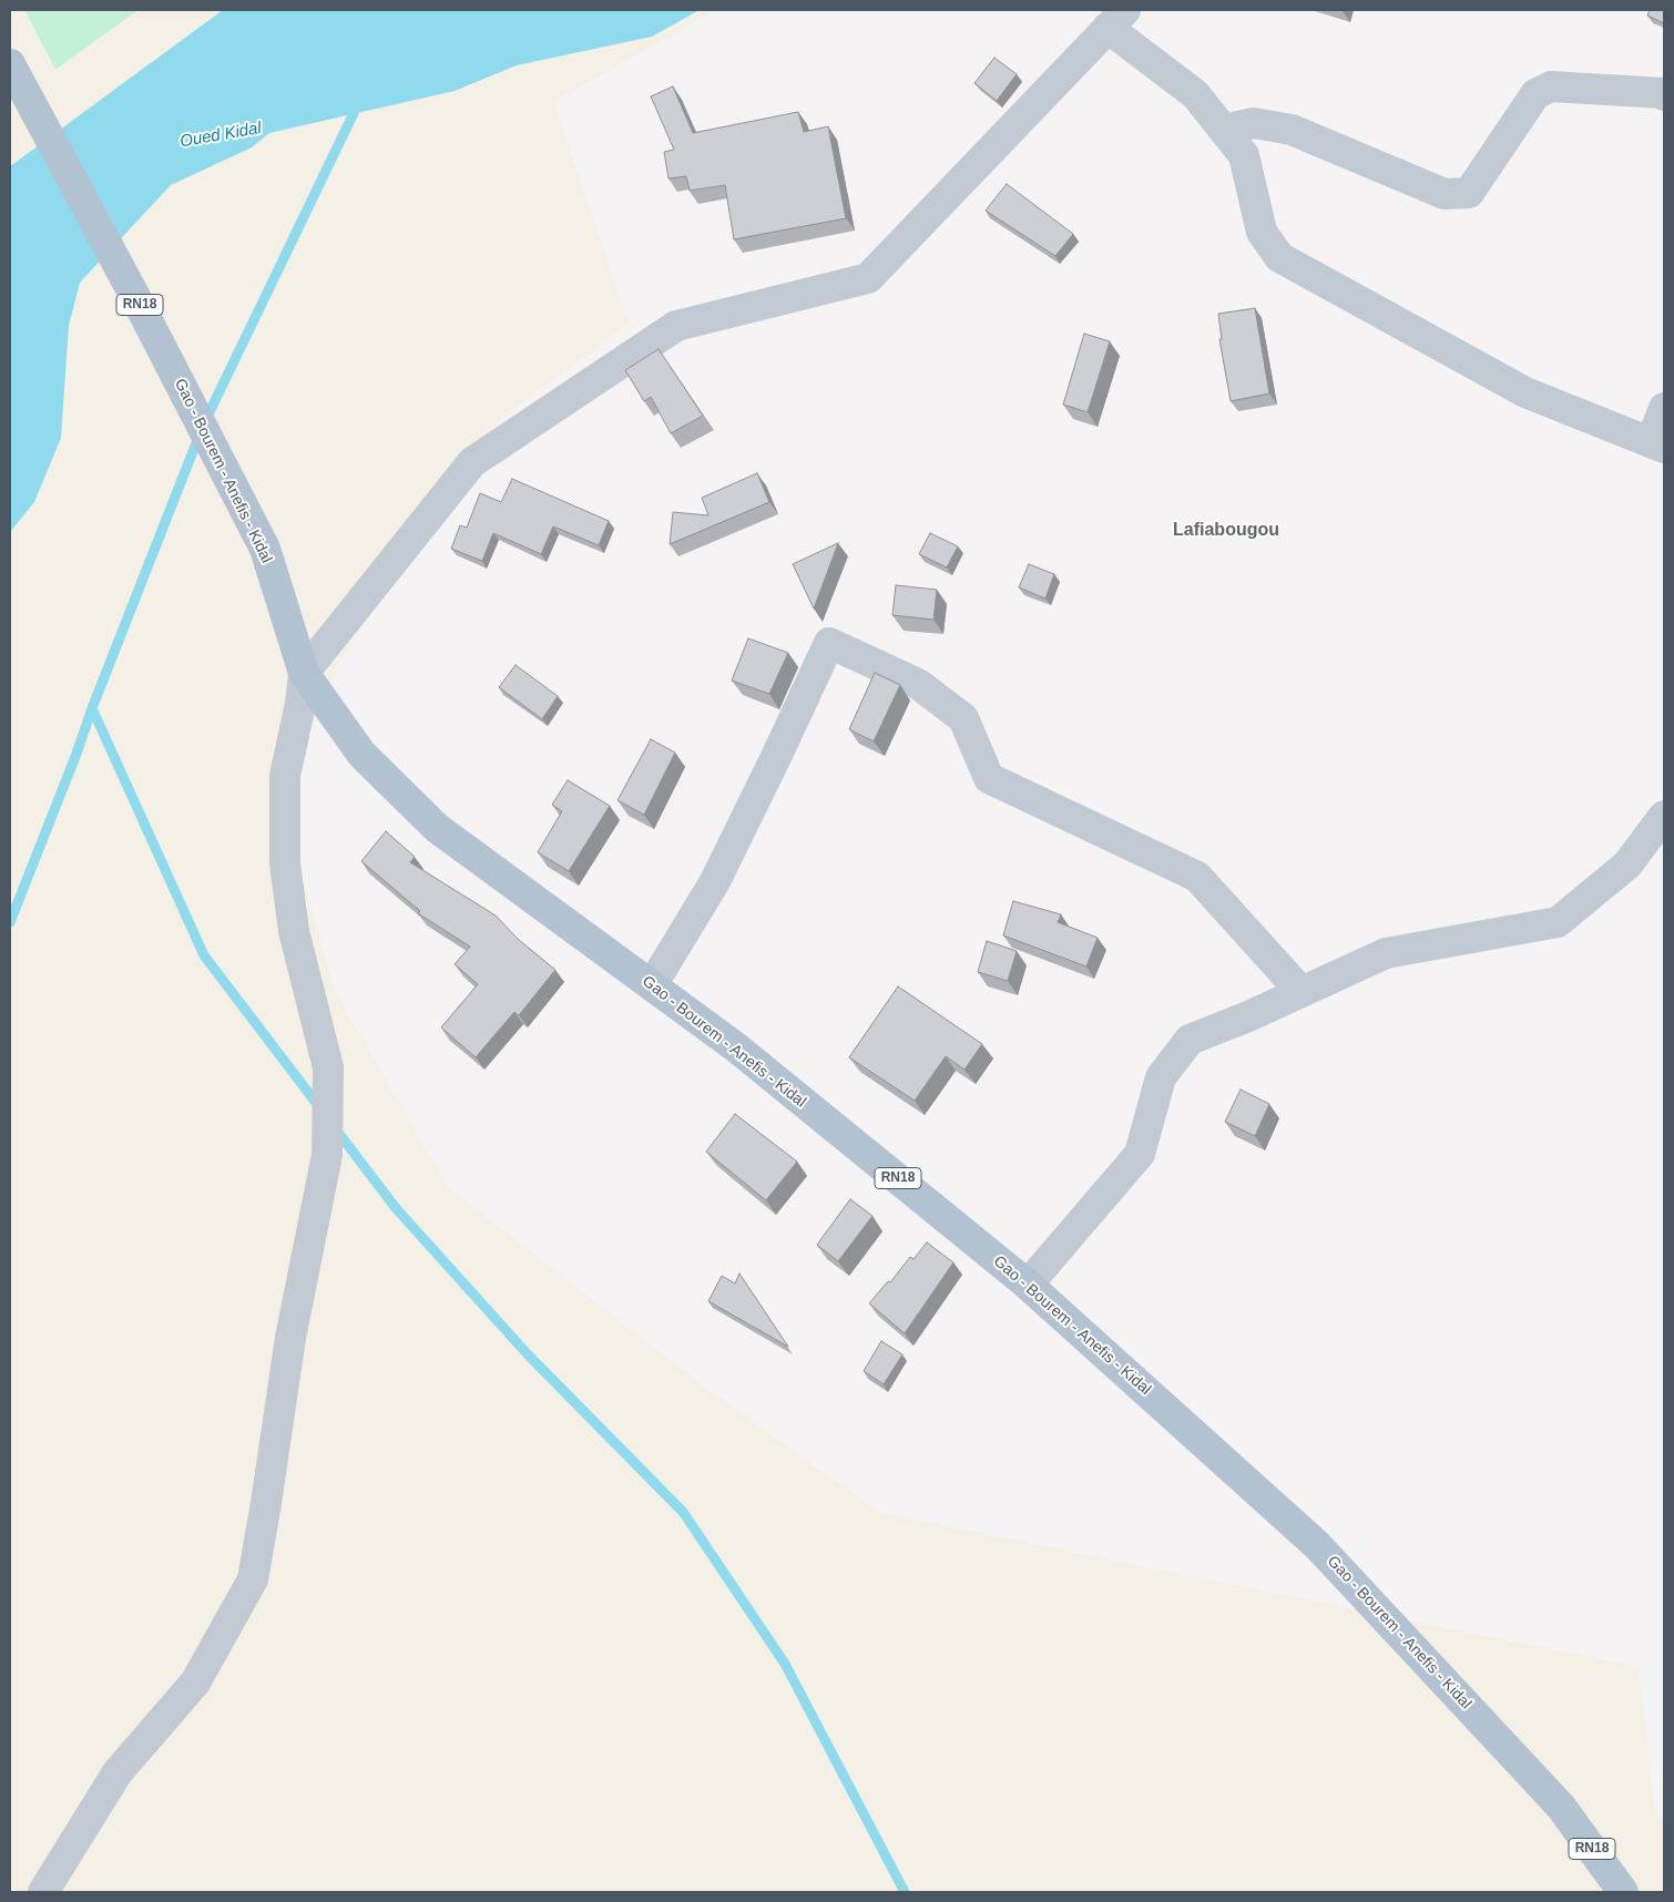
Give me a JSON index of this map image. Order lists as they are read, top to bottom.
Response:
{
  "streets": {
    "main road": ["RN18", "Gao - Bourem - Anefis - Kidal"]
  },
  "districts": ["Lafiabougou"],
  "water": ["Oued Kidal"]
}
